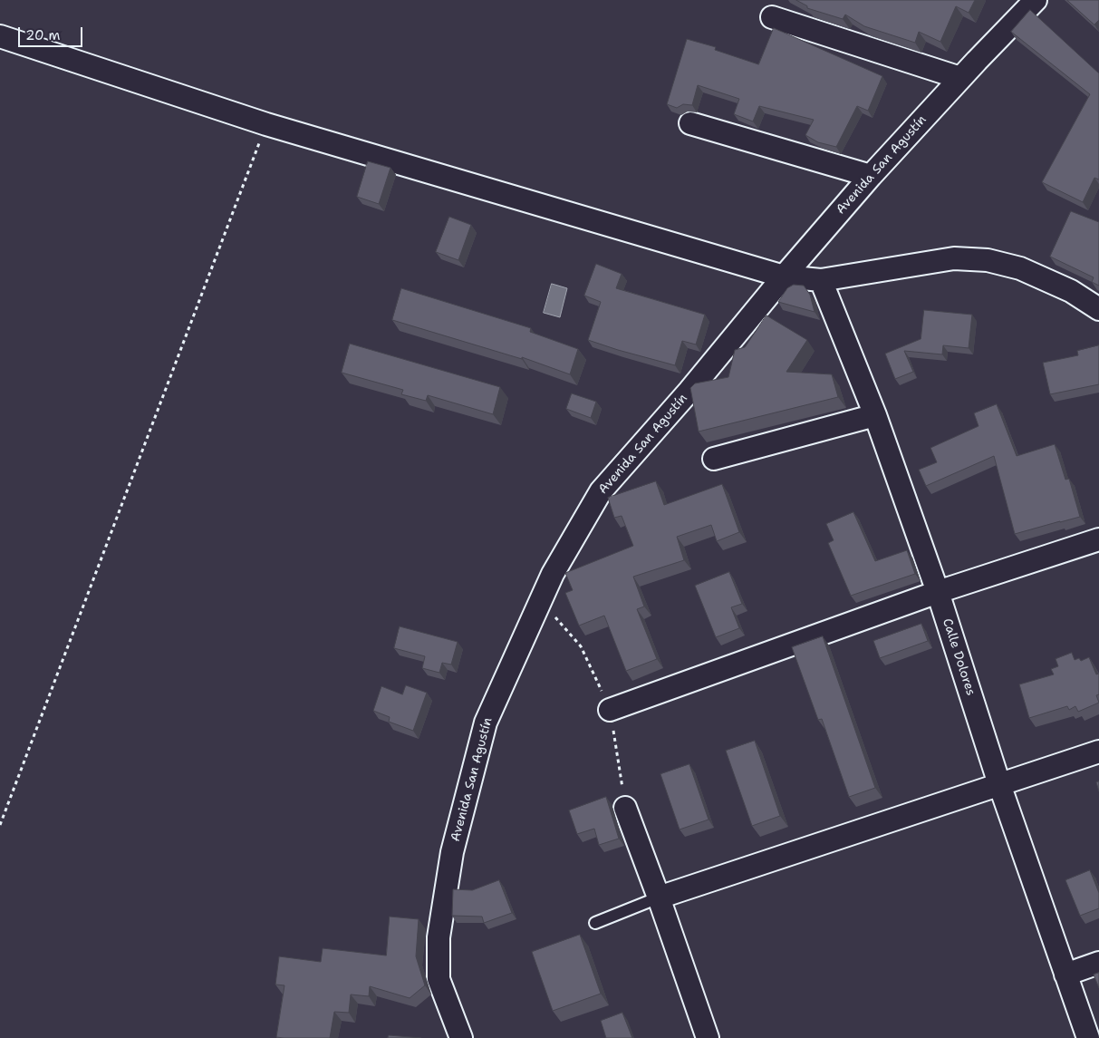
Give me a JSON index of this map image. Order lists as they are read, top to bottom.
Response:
{
  "streets": {
    "street": ["Avenida San Agustín", "Calle Dolores"]
  },
  "scale_bar": "20 m"
}
